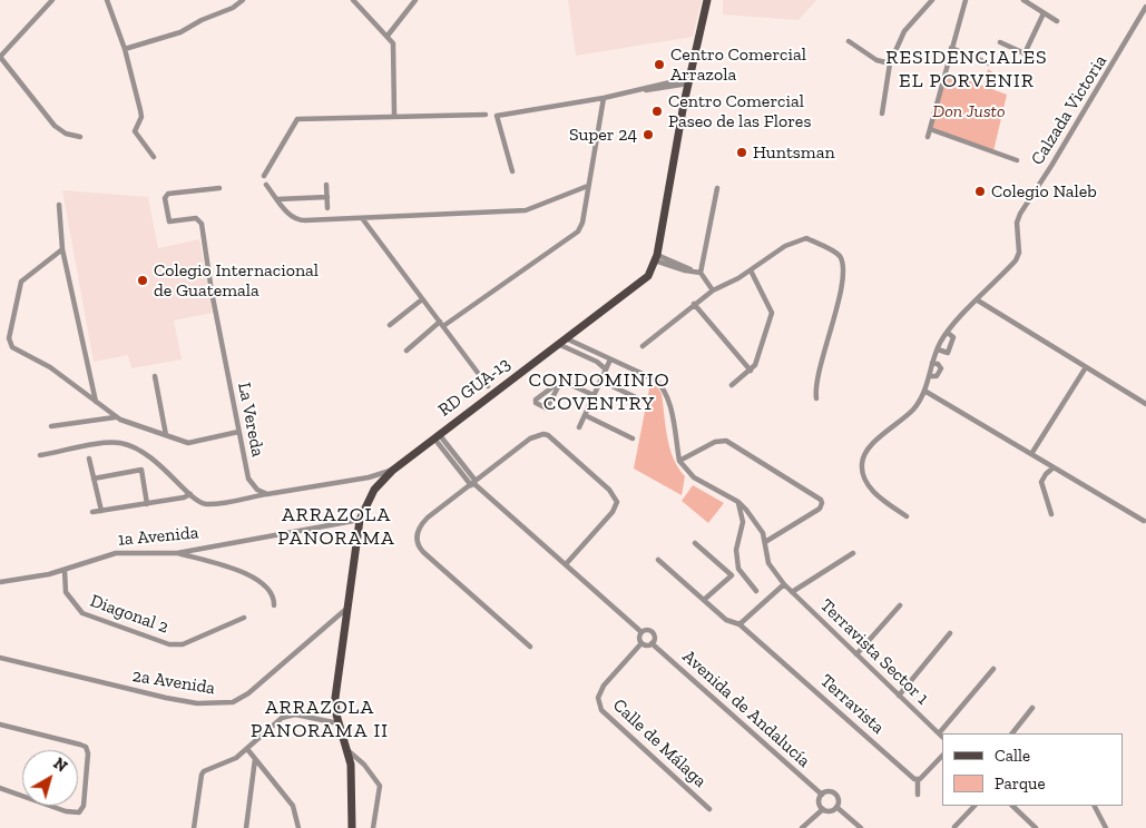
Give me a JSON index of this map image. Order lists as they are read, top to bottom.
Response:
{
  "streets": {
    "main road": ["RD GUA-13"],
    "street": [
      "Calzada Victoria",
      "La Vereda",
      "1a Avenida",
      "Diagonal 2",
      "Terravista Sector 1",
      "2a Avenida",
      "Terravista",
      "Avenida de Andalucía",
      "Calle de Málaga"
    ]
  },
  "crossings": [
    ["RD GUA-13", "1a Avenida"],
    ["RD GUA-13", "2a Avenida"],
    ["1a Avenida", "Diagonal 2"],
    ["Avenida de Andalucía", "Calle de Málaga"]
  ],
  "districts": [
    "RESIDENCIALES EL PORVENIR",
    "CONDOMINIO COVENTRY",
    "ARRAZOLA PANORAMA",
    "ARRAZOLA PANORAMA II"
  ],
  "parks": ["Don Justo"],
  "places": [
    "Centro Comercial Arrazola",
    "Centro Comercial Paseo de las Flores",
    "Super 24",
    "Huntsman",
    "Colegio Naleb",
    "Colegio Internacional de Guatemala"
  ],
  "legend": ["Calle", "Parque"],
  "north": "top right"
}
